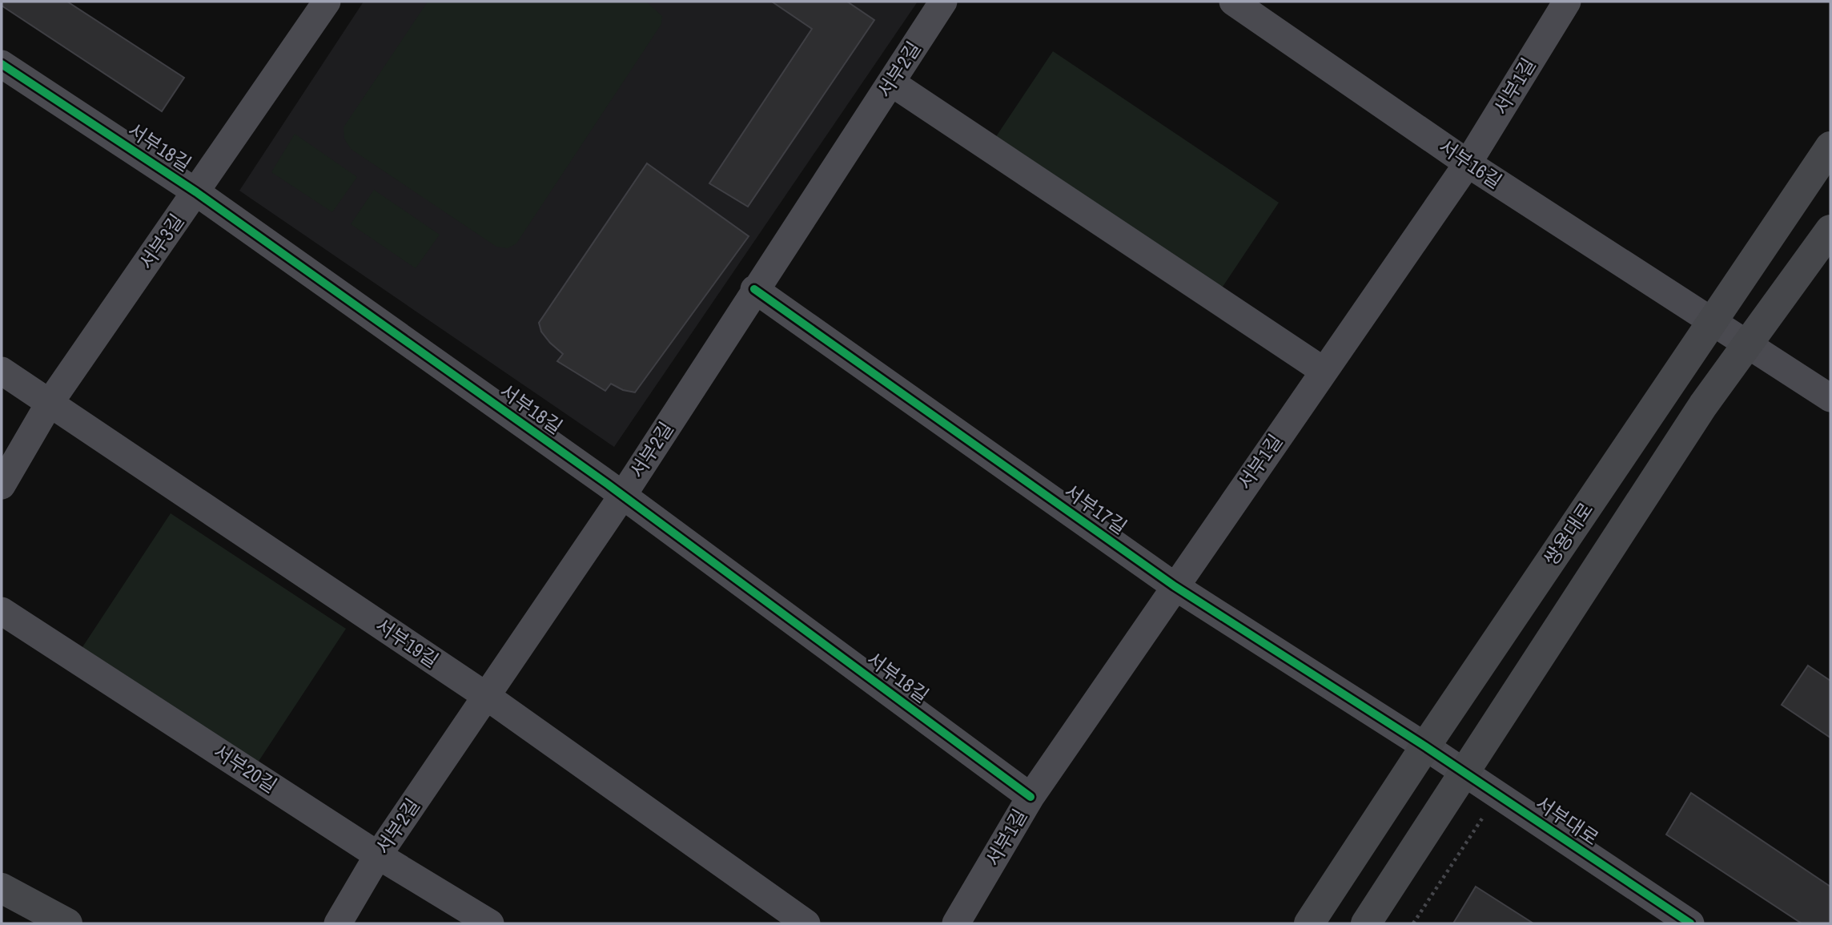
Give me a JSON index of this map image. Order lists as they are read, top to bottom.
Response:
{
  "streets": {
    "main road": ["쌍용대로"],
    "street": [
      "서부2길",
      "서부1길",
      "서부18길",
      "서부16길",
      "서부3길",
      "서부17길",
      "서부19길",
      "서부20길",
      "서부대로"
    ]
  },
  "crossings": [
    ["서부2길", "서부18길"],
    ["서부2길", "서부17길"],
    ["서부2길", "서부19길"],
    ["서부2길", "서부20길"],
    ["서부1길", "서부18길"],
    ["서부1길", "서부16길"],
    ["서부1길", "서부17길"],
    ["서부18길", "서부3길"],
    ["서부16길", "쌍용대로"],
    ["서부3길", "서부19길"],
    ["서부17길", "쌍용대로"],
    ["서부17길", "서부대로"],
    ["쌍용대로", "서부대로"]
  ]
}
